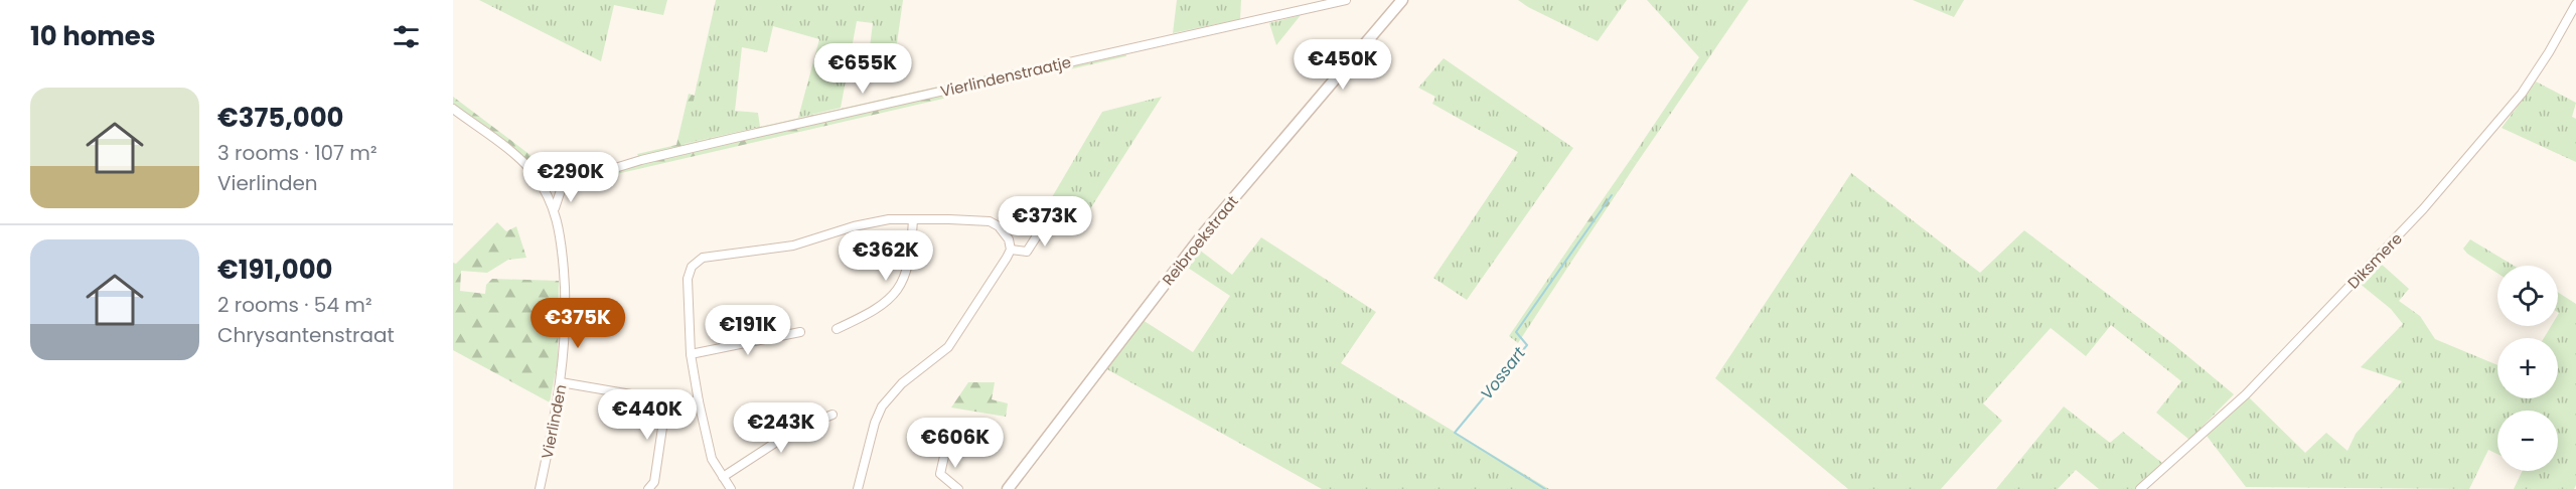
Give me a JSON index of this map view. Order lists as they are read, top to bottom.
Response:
{
  "streets": {
    "street": [
      "Vierlindenstraatje",
      "Reibroekstraat",
      "Diksmere",
      "Vierlinden"
    ]
  },
  "water": ["Vossart"],
  "page": {
    "heading": "10 homes",
    "price": [
      "€450K",
      "€655K",
      "€290K",
      "€373K",
      "€362K",
      "€375K",
      "€191K",
      "€440K",
      "€243K",
      "€606K"
    ],
    "list": [
      {
        "name": "€375,000",
        "note": "3 rooms · 107 m² · Vierlinden"
      },
      {
        "name": "€191,000",
        "note": "2 rooms · 54 m² · Chrysantenstraat"
      }
    ],
    "map_buttons": ["+", "−"]
  }
}
